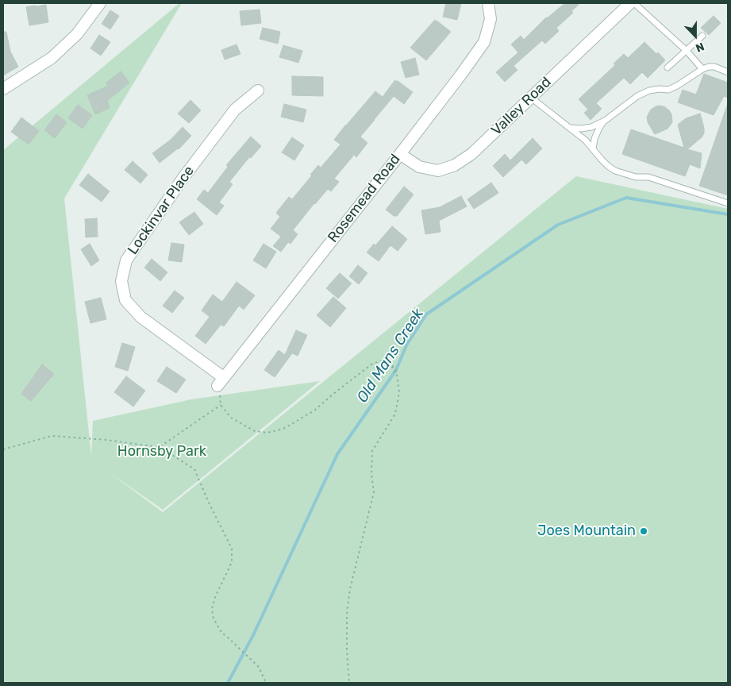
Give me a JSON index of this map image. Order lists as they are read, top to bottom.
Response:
{
  "streets": {
    "street": ["Valley Road", "Rosemead Road", "Lockinvar Place"]
  },
  "crossings": [
    ["Valley Road", "Rosemead Road"],
    ["Rosemead Road", "Lockinvar Place"]
  ],
  "water": ["Old Mans Creek"],
  "parks": ["Hornsby Park"],
  "places": ["Joes Mountain"],
  "north": "bottom"
}
